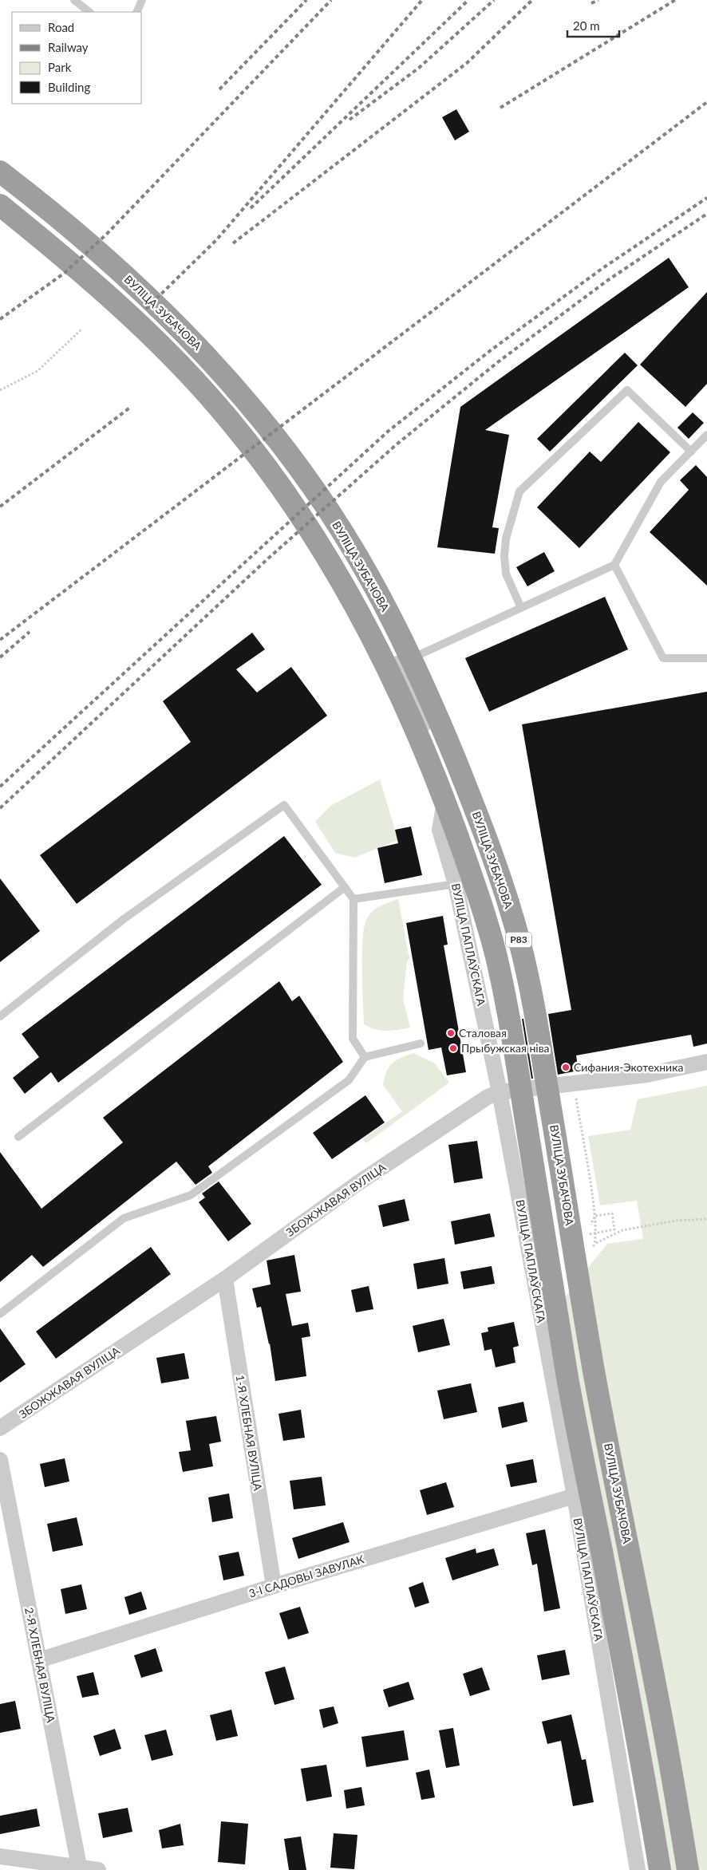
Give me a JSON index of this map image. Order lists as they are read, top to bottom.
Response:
{
  "streets": {
    "highway": ["ВУЛІЦА ЗУБАЧОВА", "Р83"],
    "street": [
      "ВУЛІЦА ПАПЛАЎСКАГА",
      "ЗБОЖЖАВАЯ ВУЛІЦА",
      "1-Я ХЛЕБНАЯ ВУЛІЦА",
      "3-І САДОВЫ ЗАВУЛАК",
      "2-Я ХЛЕБНАЯ ВУЛІЦА"
    ]
  },
  "crossings": [
    ["ВУЛІЦА ПАПЛАЎСКАГА", "ЗБОЖЖАВАЯ ВУЛІЦА"],
    ["ВУЛІЦА ПАПЛАЎСКАГА", "3-І САДОВЫ ЗАВУЛАК"],
    ["ЗБОЖЖАВАЯ ВУЛІЦА", "1-Я ХЛЕБНАЯ ВУЛІЦА"],
    ["1-Я ХЛЕБНАЯ ВУЛІЦА", "3-І САДОВЫ ЗАВУЛАК"],
    ["3-І САДОВЫ ЗАВУЛАК", "2-Я ХЛЕБНАЯ ВУЛІЦА"]
  ],
  "places": ["Сталовая", "Прыбужская ніва", "Сифания-Экотехника"],
  "legend": [
    "Road",
    "Railway",
    "Park",
    "Building"
  ],
  "scale_bar": "20 m"
}
